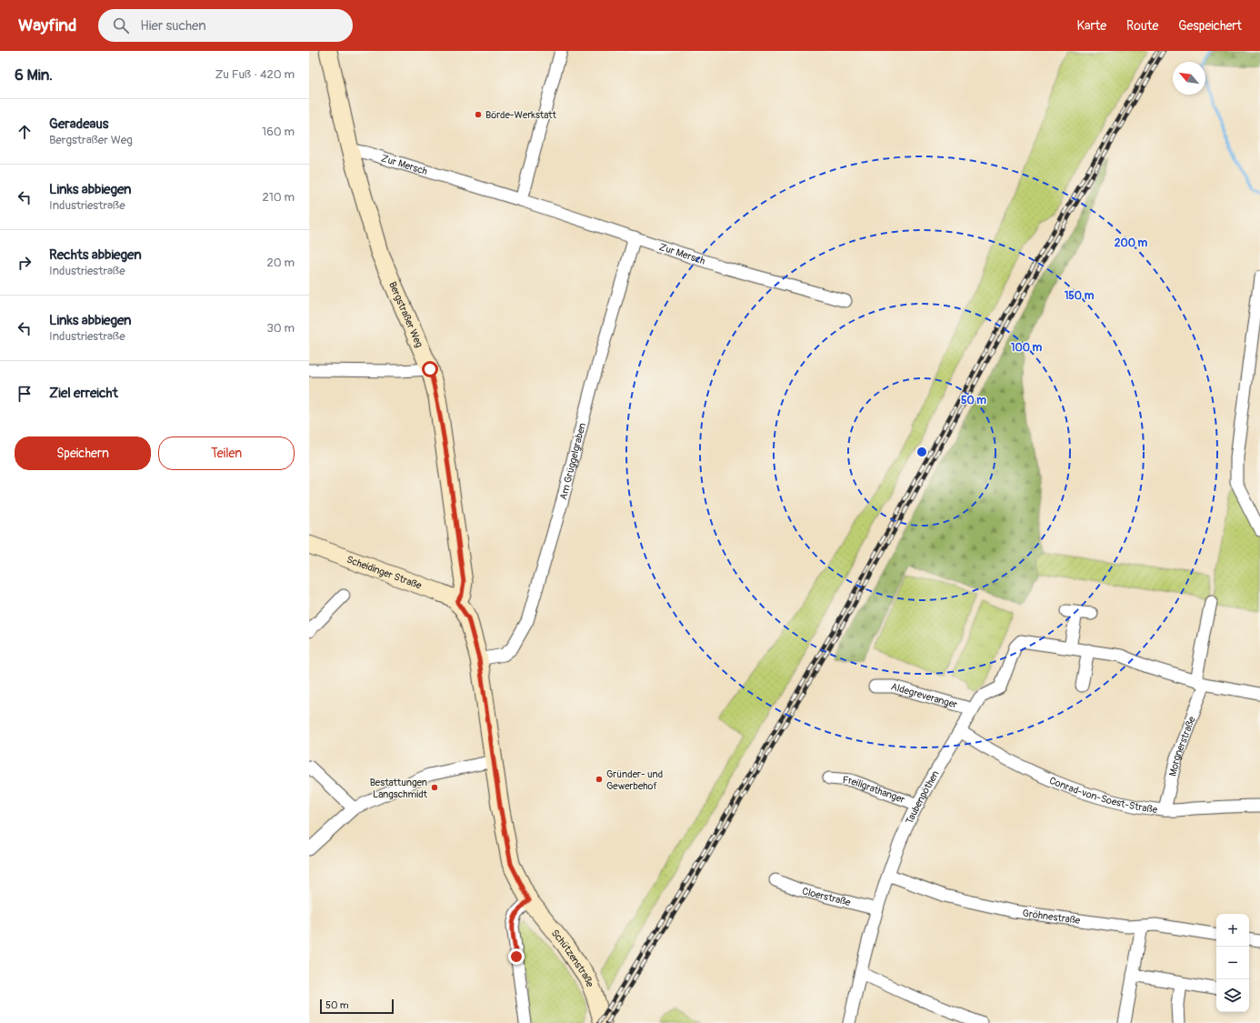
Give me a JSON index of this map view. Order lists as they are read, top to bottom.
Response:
{
  "streets": {
    "main road": ["Bergstraßer Weg", "Scheidinger Straße", "Schützenstraße"],
    "street": [
      "Zur Mersch",
      "Am Grüggelgraben",
      "Aldegreveranger",
      "Morgnerstraße",
      "Freiligrathanger",
      "Conrad-von-Soest-Straße",
      "Taubenpöthen",
      "Cloerstraße",
      "Gröhnestraße"
    ]
  },
  "crossings": [
    ["Zur Mersch", "Bergstraßer Weg"],
    ["Zur Mersch", "Am Grüggelgraben"],
    ["Bergstraßer Weg", "Scheidinger Straße"],
    ["Bergstraßer Weg", "Schützenstraße"],
    ["Am Grüggelgraben", "Schützenstraße"],
    ["Scheidinger Straße", "Schützenstraße"],
    ["Aldegreveranger", "Taubenpöthen"],
    ["Morgnerstraße", "Conrad-von-Soest-Straße"],
    ["Morgnerstraße", "Taubenpöthen"],
    ["Freiligrathanger", "Taubenpöthen"],
    ["Conrad-von-Soest-Straße", "Taubenpöthen"],
    ["Taubenpöthen", "Cloerstraße"],
    ["Taubenpöthen", "Gröhnestraße"]
  ],
  "places": ["Börde-Werkstatt", "Gründer- und Gewerbehof", "Bestattungen Langschmidt"],
  "scale_bar": "50 m",
  "north": "top left",
  "page": {
    "header": "Wayfind",
    "search": "Hier suchen",
    "nav": ["Karte", "Route", "Gespeichert"],
    "heading": ["6 Min.", "Zu Fuß · 420 m"],
    "list": [
      ["Geradeaus", "Bergstraßer Weg", "160 m"],
      ["Links abbiegen", "Industriestraße", "210 m"],
      ["Rechts abbiegen", "Industriestraße", "20 m"],
      ["Links abbiegen", "Industriestraße", "30 m"],
      "Ziel erreicht"
    ],
    "buttons": ["Speichern", "Teilen"],
    "map_buttons": ["+", "−"],
    "scale": "50 m"
  },
  "rings": [
    "200 m",
    "150 m",
    "100 m",
    "50 m"
  ]
}
